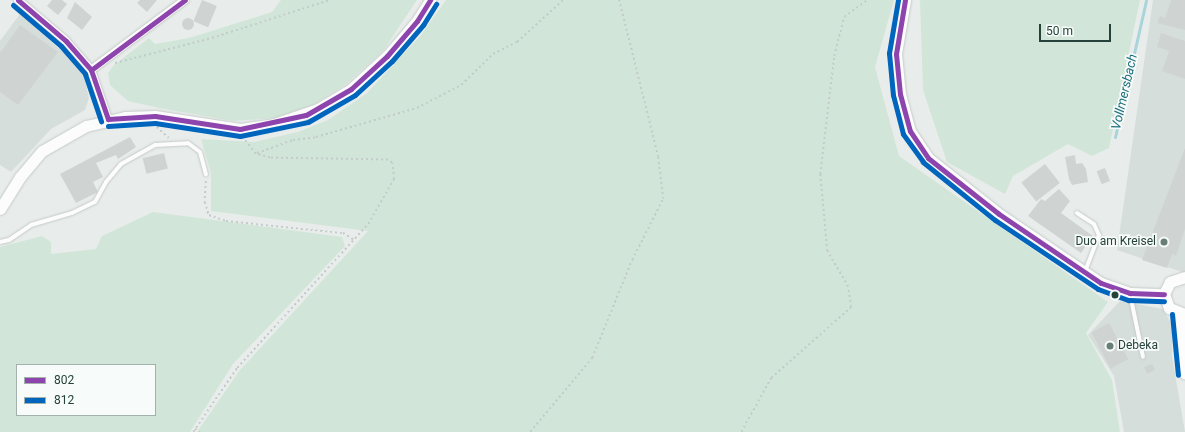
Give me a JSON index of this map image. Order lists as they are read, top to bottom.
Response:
{
  "water": ["Vollmersbach"],
  "places": ["Duo am Kreisel", "Debeka"],
  "lines": ["transit line 802", "transit line 812"],
  "legend": ["802", "812"],
  "scale_bar": "50 m"
}
